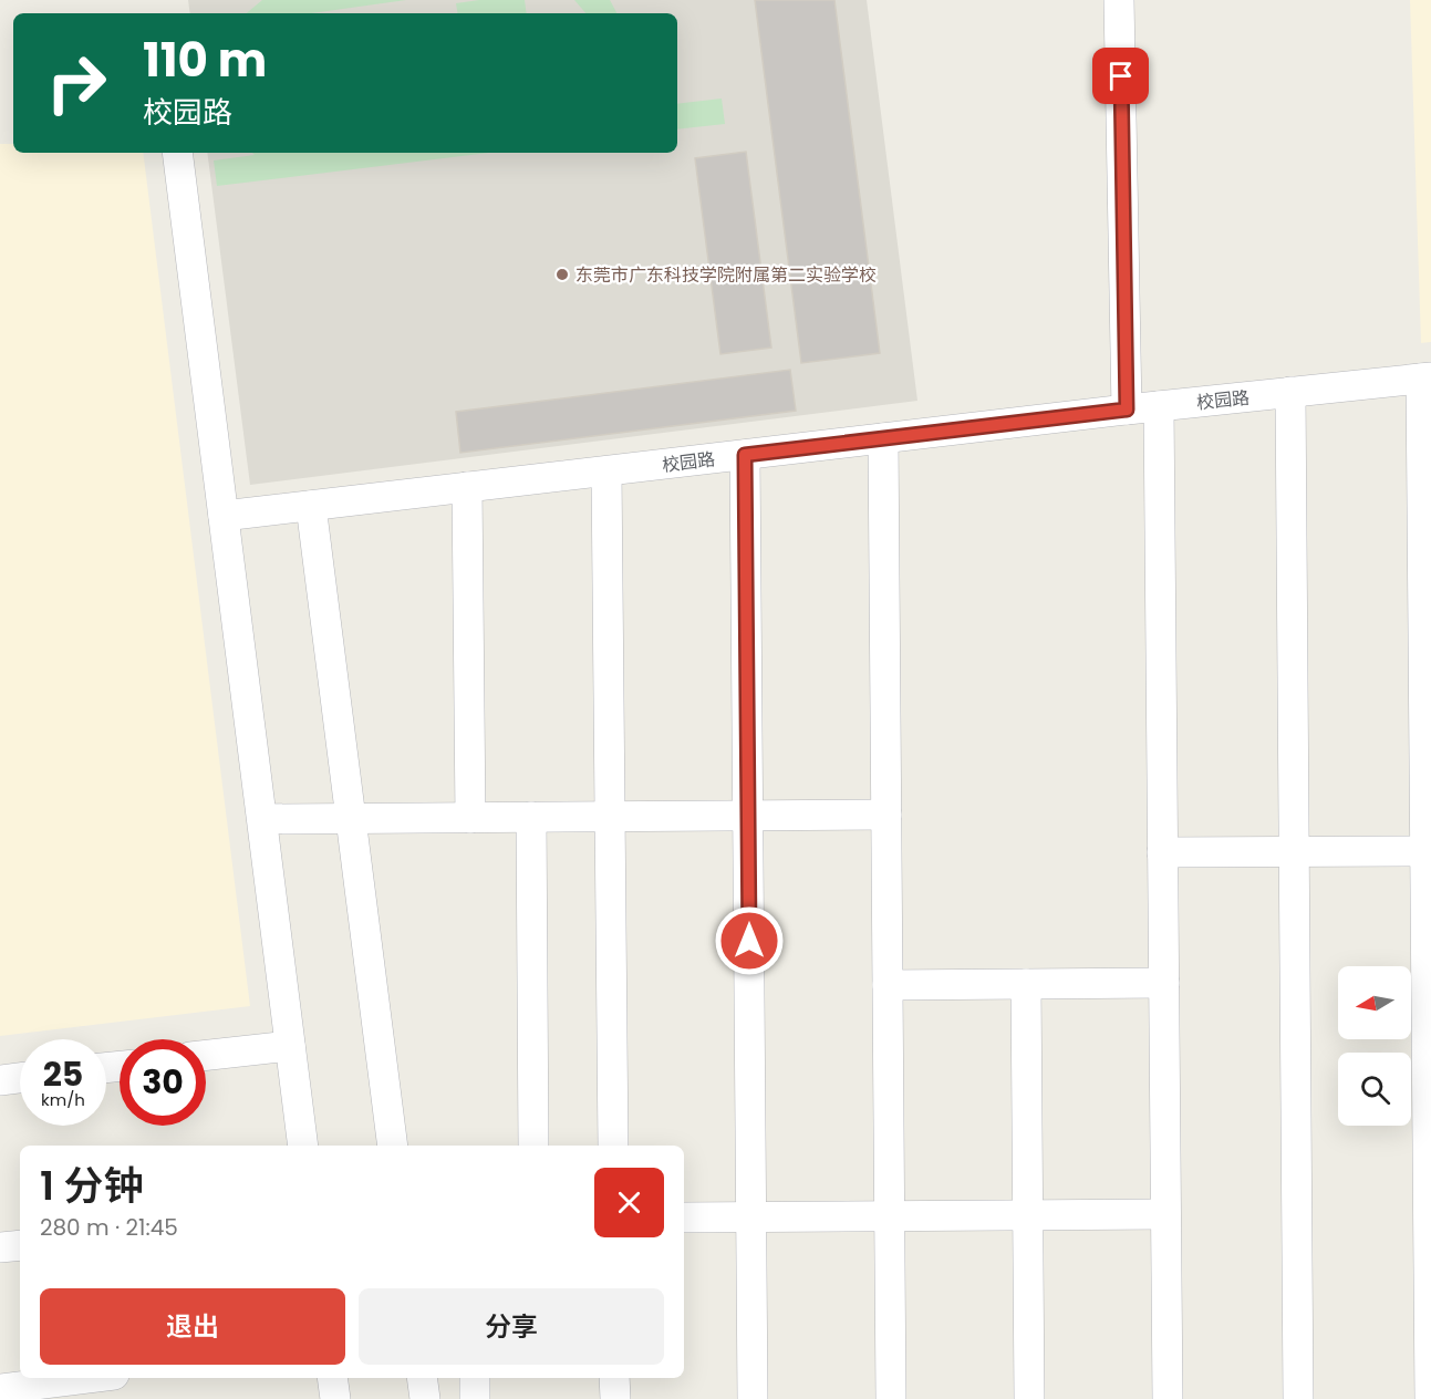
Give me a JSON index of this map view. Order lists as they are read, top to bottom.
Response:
{
  "streets": {
    "street": ["校园路"]
  },
  "places": ["东莞市广东科技学院附属第二实验学校"],
  "north": "left",
  "page": {
    "turn": ["110 m", "校园路"],
    "speed": "25 km/h",
    "limit": "30",
    "heading": ["1 分钟", "280 m · 21:45"],
    "buttons": ["退出", "分享"]
  }
}
